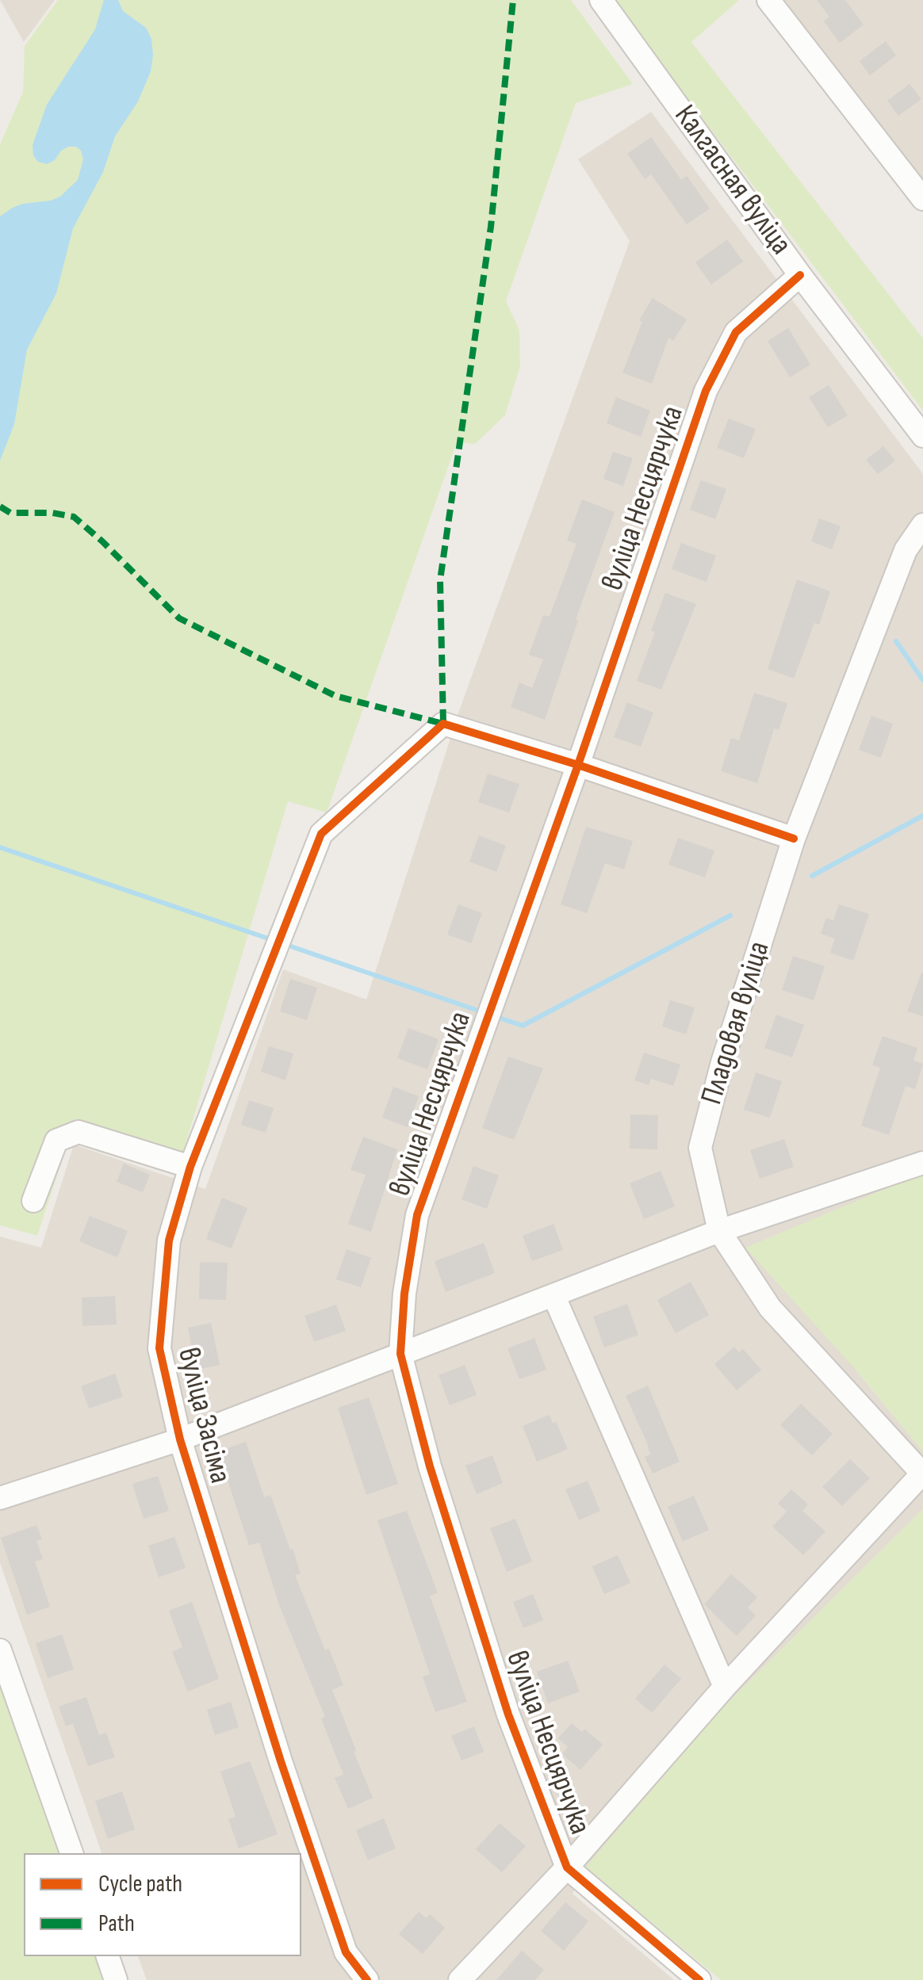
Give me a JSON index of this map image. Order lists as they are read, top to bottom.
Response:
{
  "streets": {
    "street": [
      "Калгасная вуліца",
      "вуліца Несцярчука",
      "Пладовая вуліца",
      "вуліца Засіма"
    ]
  },
  "crossings": [
    ["Калгасная вуліца", "вуліца Несцярчука"],
    ["вуліца Несцярчука", "вуліца Засіма"]
  ],
  "legend": ["Cycle path", "Path"]
}
